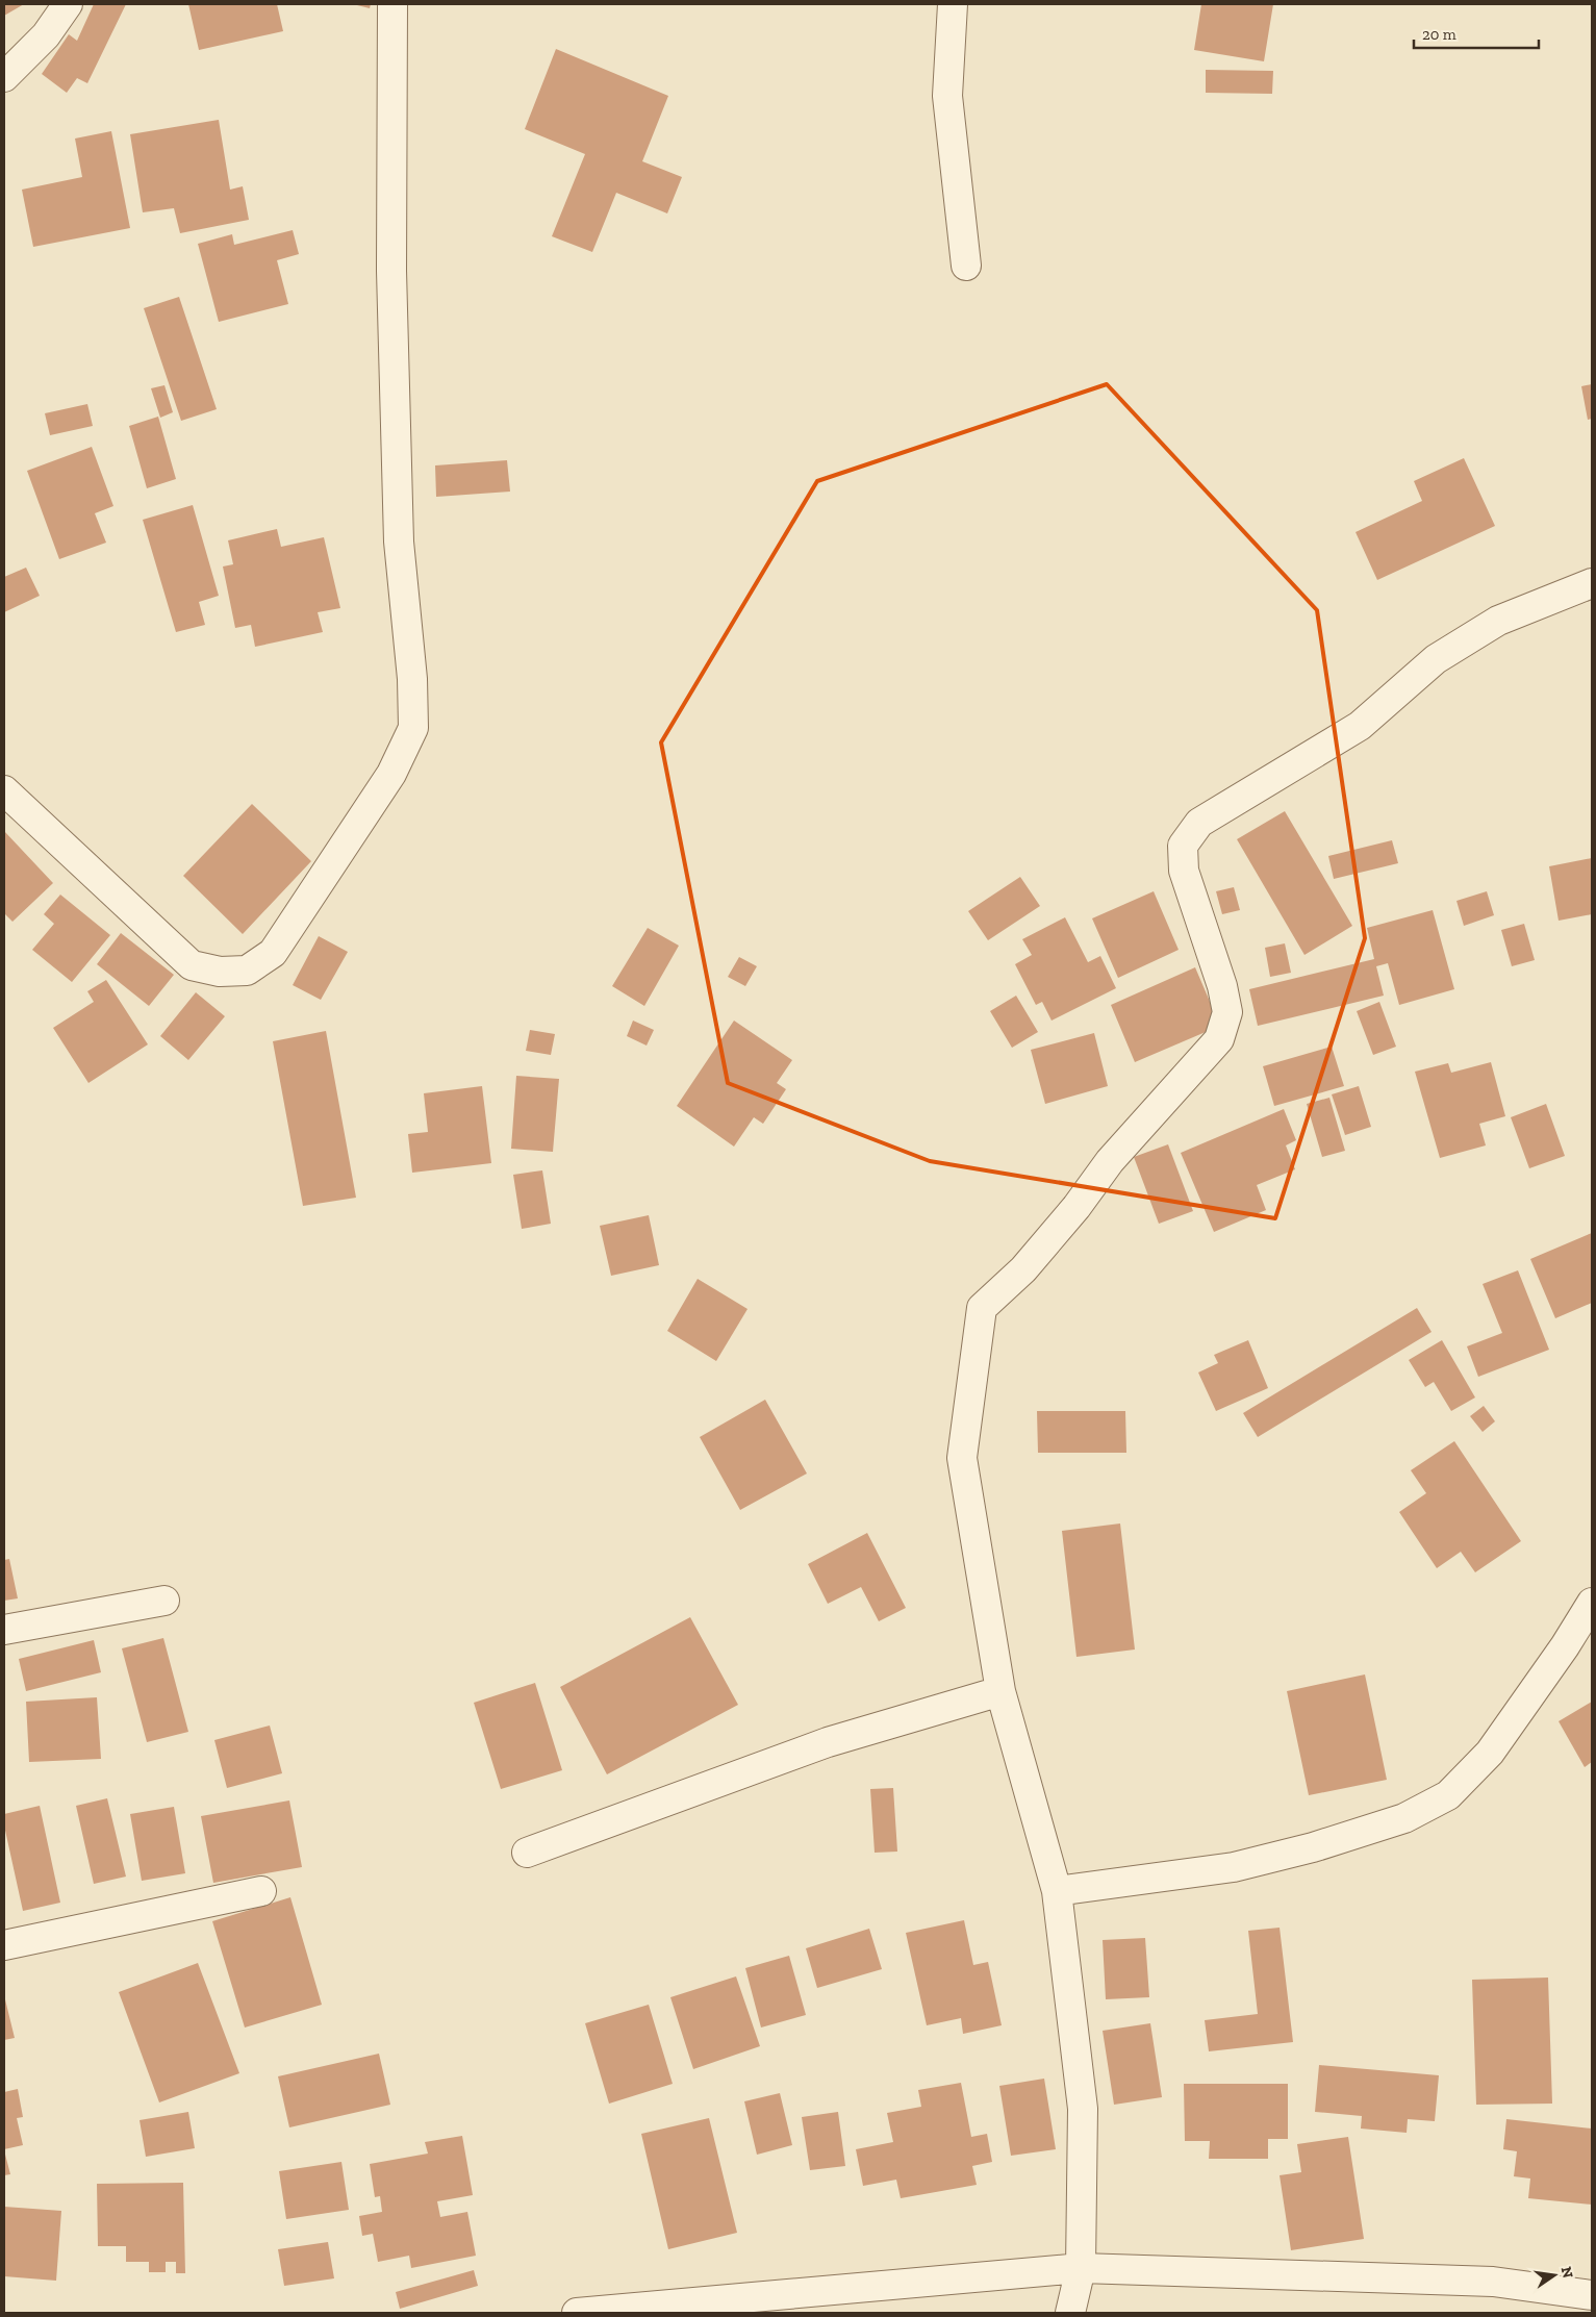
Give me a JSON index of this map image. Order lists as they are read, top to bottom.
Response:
{
  "scale_bar": "20 m",
  "north": "right"
}
